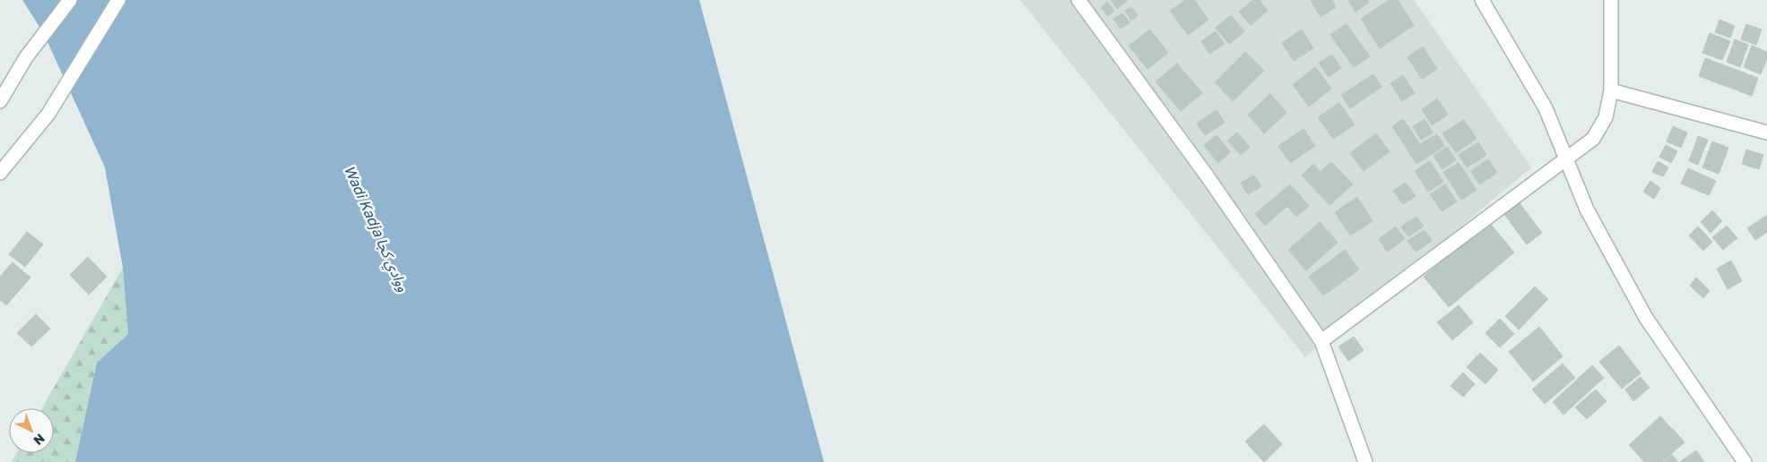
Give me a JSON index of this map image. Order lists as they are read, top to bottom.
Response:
{
  "water": ["Wadi Kadja ووادي كجا"],
  "north": "bottom right"
}
